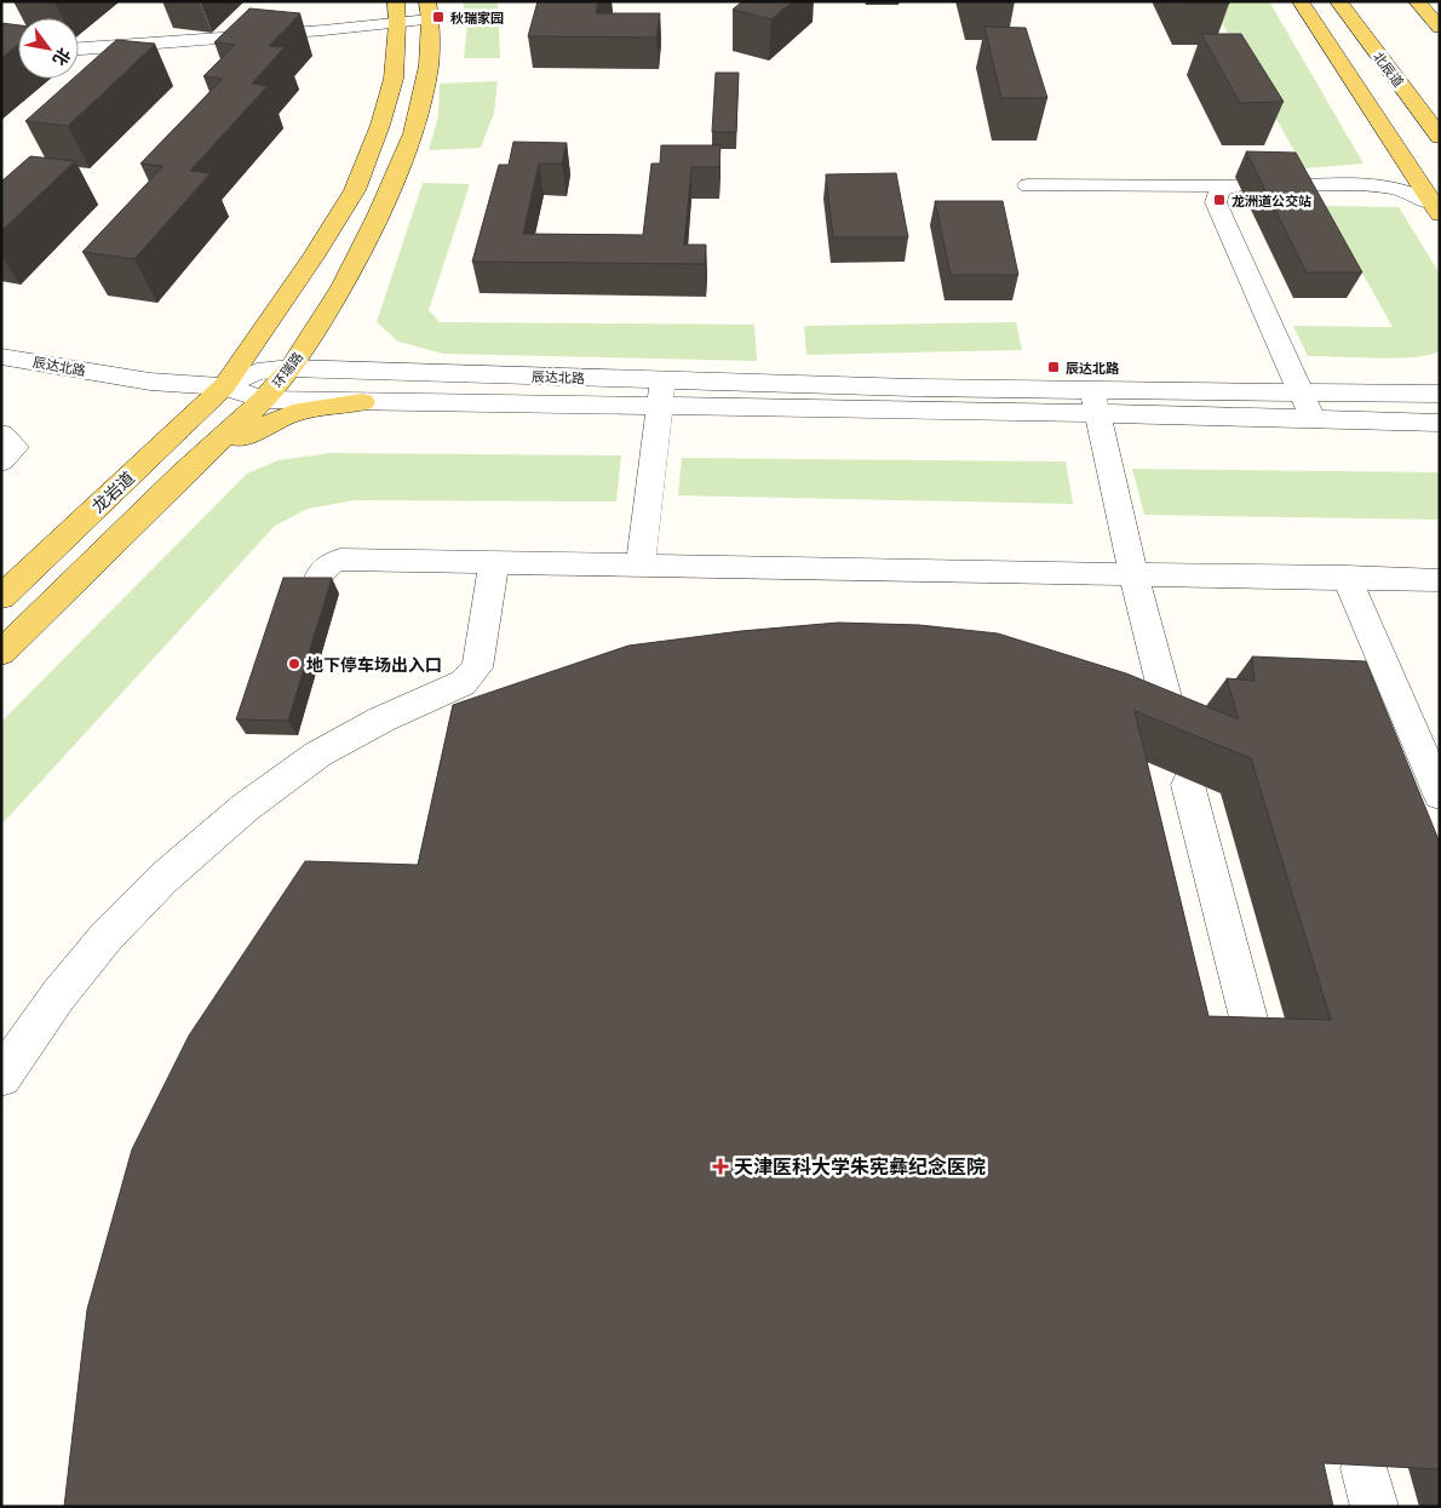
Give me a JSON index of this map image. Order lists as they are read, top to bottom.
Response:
{
  "streets": {
    "main road": ["北辰道", "环瑞路", "龙岩道"],
    "street": ["辰达北路"]
  },
  "crossings": [
    ["辰达北路", "环瑞路"],
    ["辰达北路", "龙岩道"]
  ],
  "places": {
    "transit": ["秋瑞家园", "龙洲道公交站", "辰达北路"],
    "other": ["地下停车场出入口"],
    "health": ["天津医科大学朱宪彝纪念医院"]
  },
  "north": "bottom right"
}
